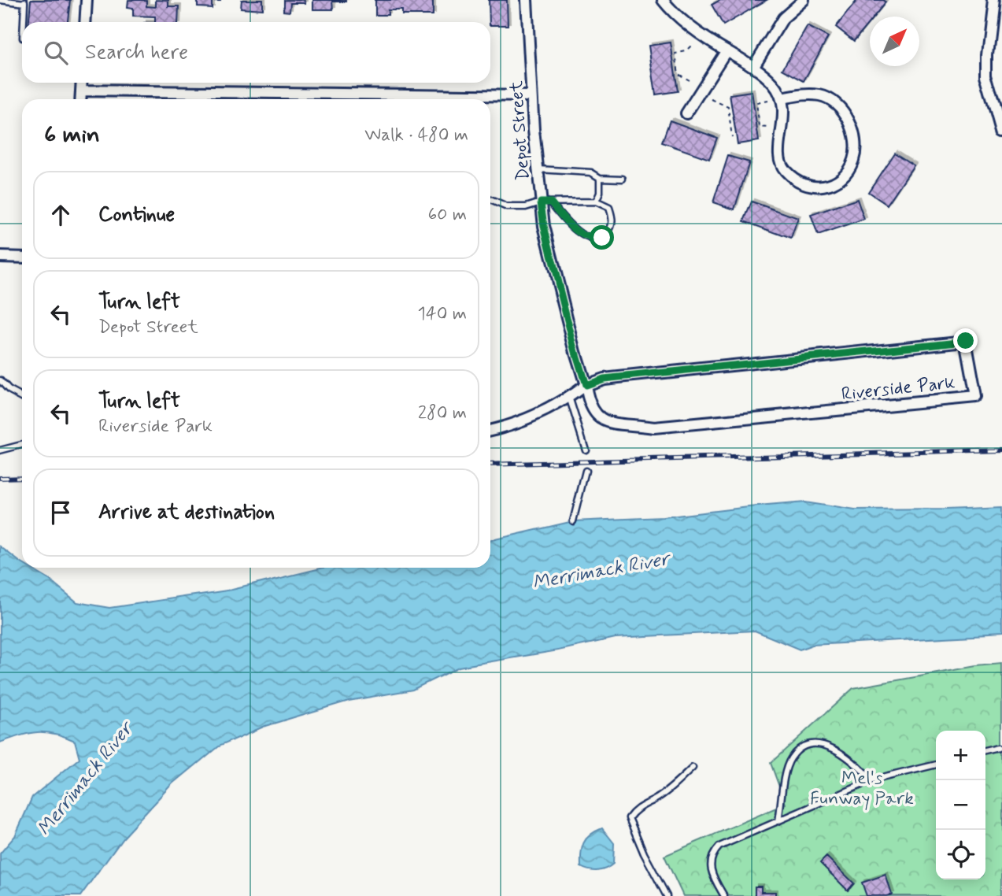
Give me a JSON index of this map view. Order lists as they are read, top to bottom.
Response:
{
  "streets": {
    "street": ["Depot Street", "Riverside Park"]
  },
  "crossings": [
    ["Depot Street", "Riverside Park"]
  ],
  "water": ["Merrimack River"],
  "parks": ["Mel's Funway Park"],
  "north": "top right",
  "page": {
    "search": "Search here",
    "heading": ["6 min", "Walk · 480 m"],
    "list": [
      ["Continue", "60 m"],
      ["Turn left", "Depot Street", "140 m"],
      ["Turn left", "Riverside Park", "280 m"],
      "Arrive at destination"
    ],
    "map_buttons": ["+", "−"]
  }
}
